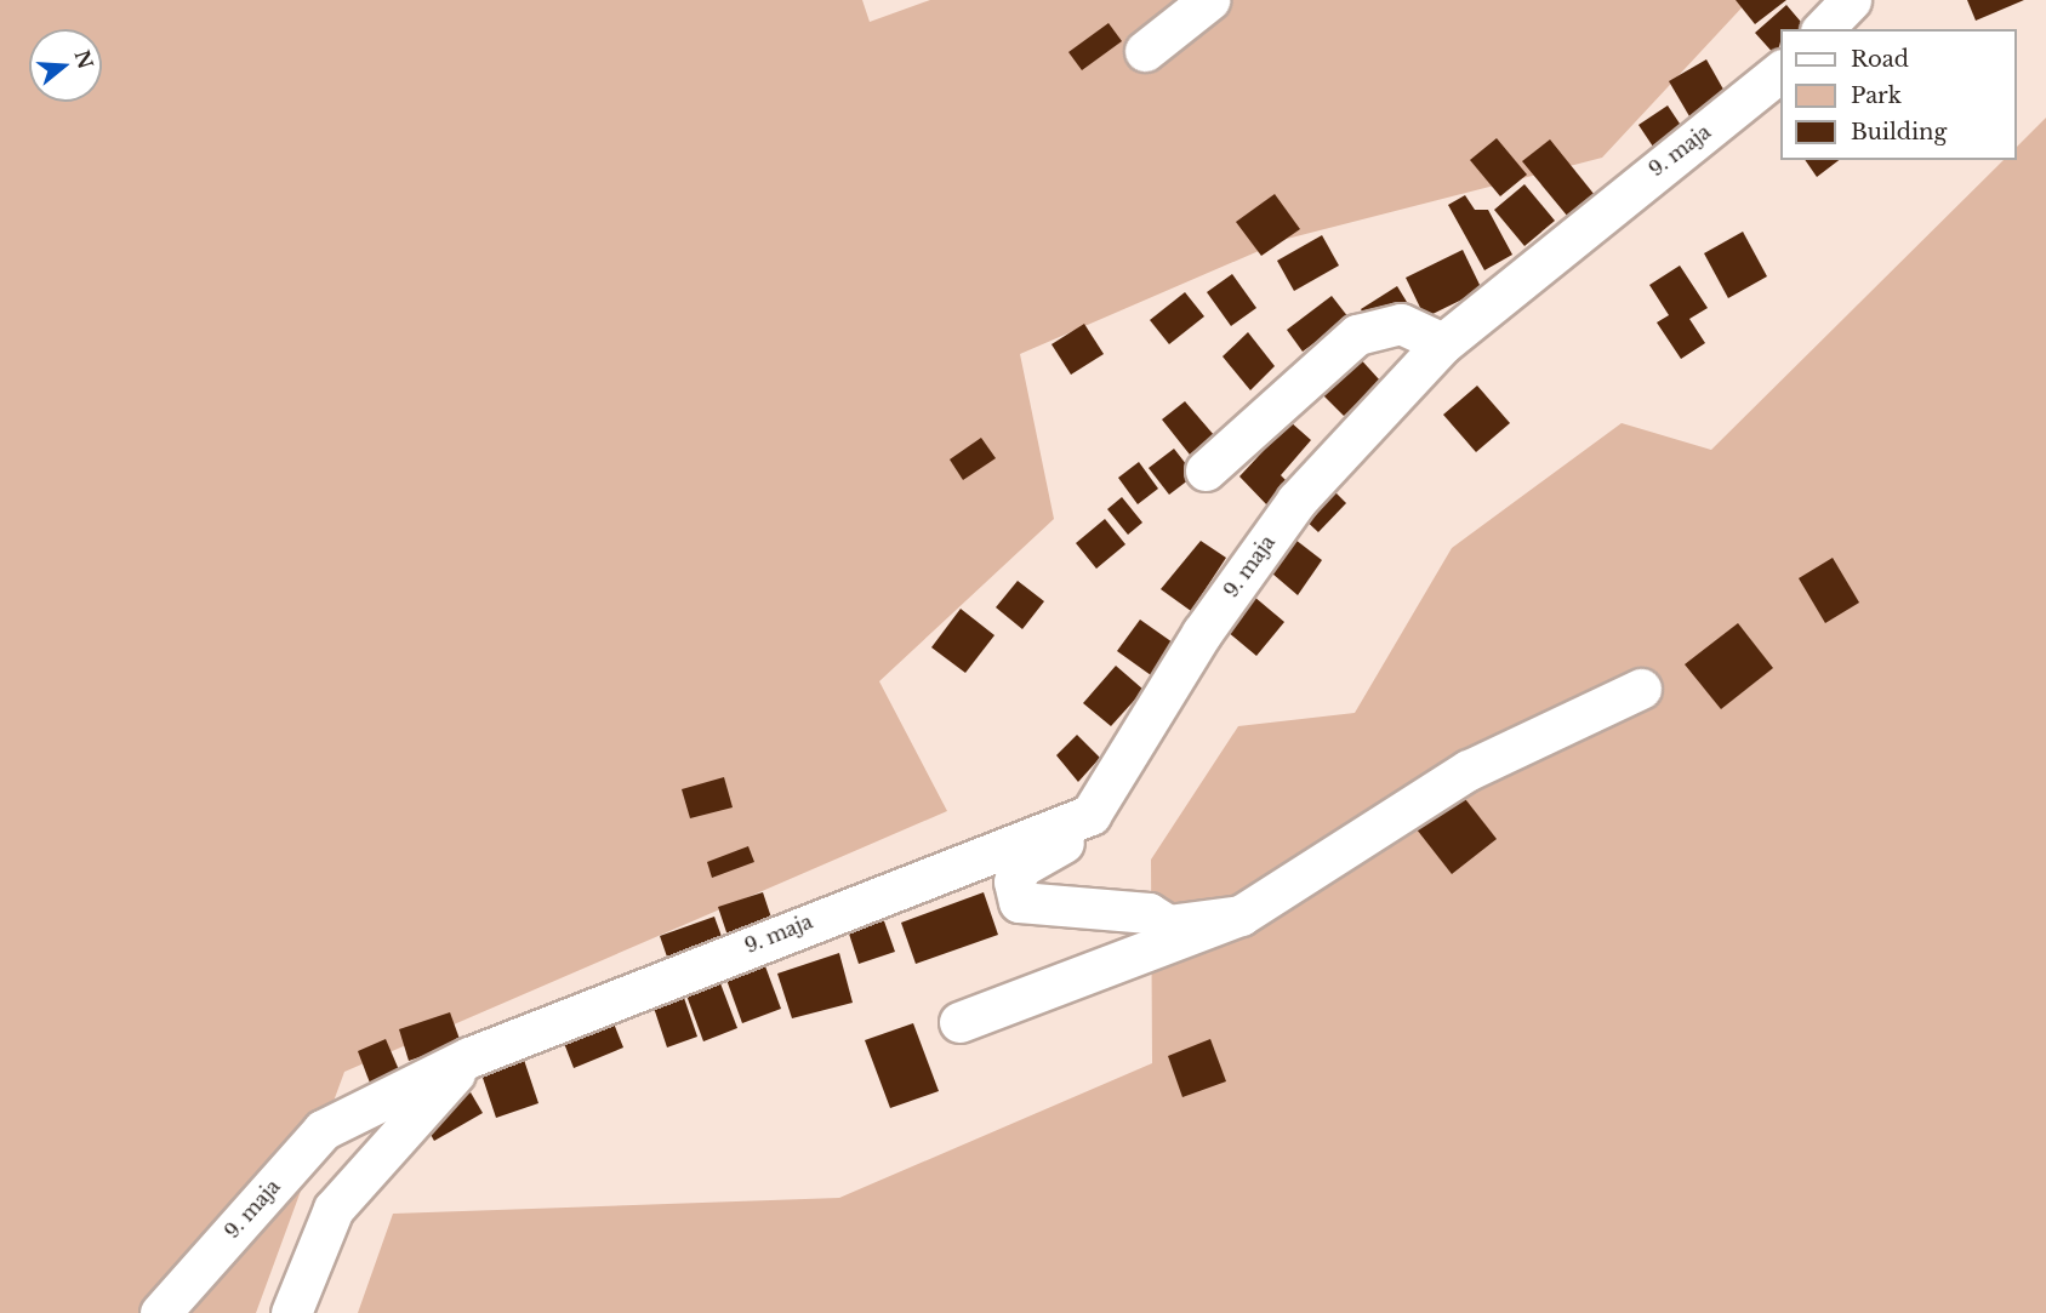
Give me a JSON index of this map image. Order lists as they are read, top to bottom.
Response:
{
  "streets": {
    "street": ["9. maja"]
  },
  "legend": ["Road", "Park", "Building"],
  "north": "right"
}
